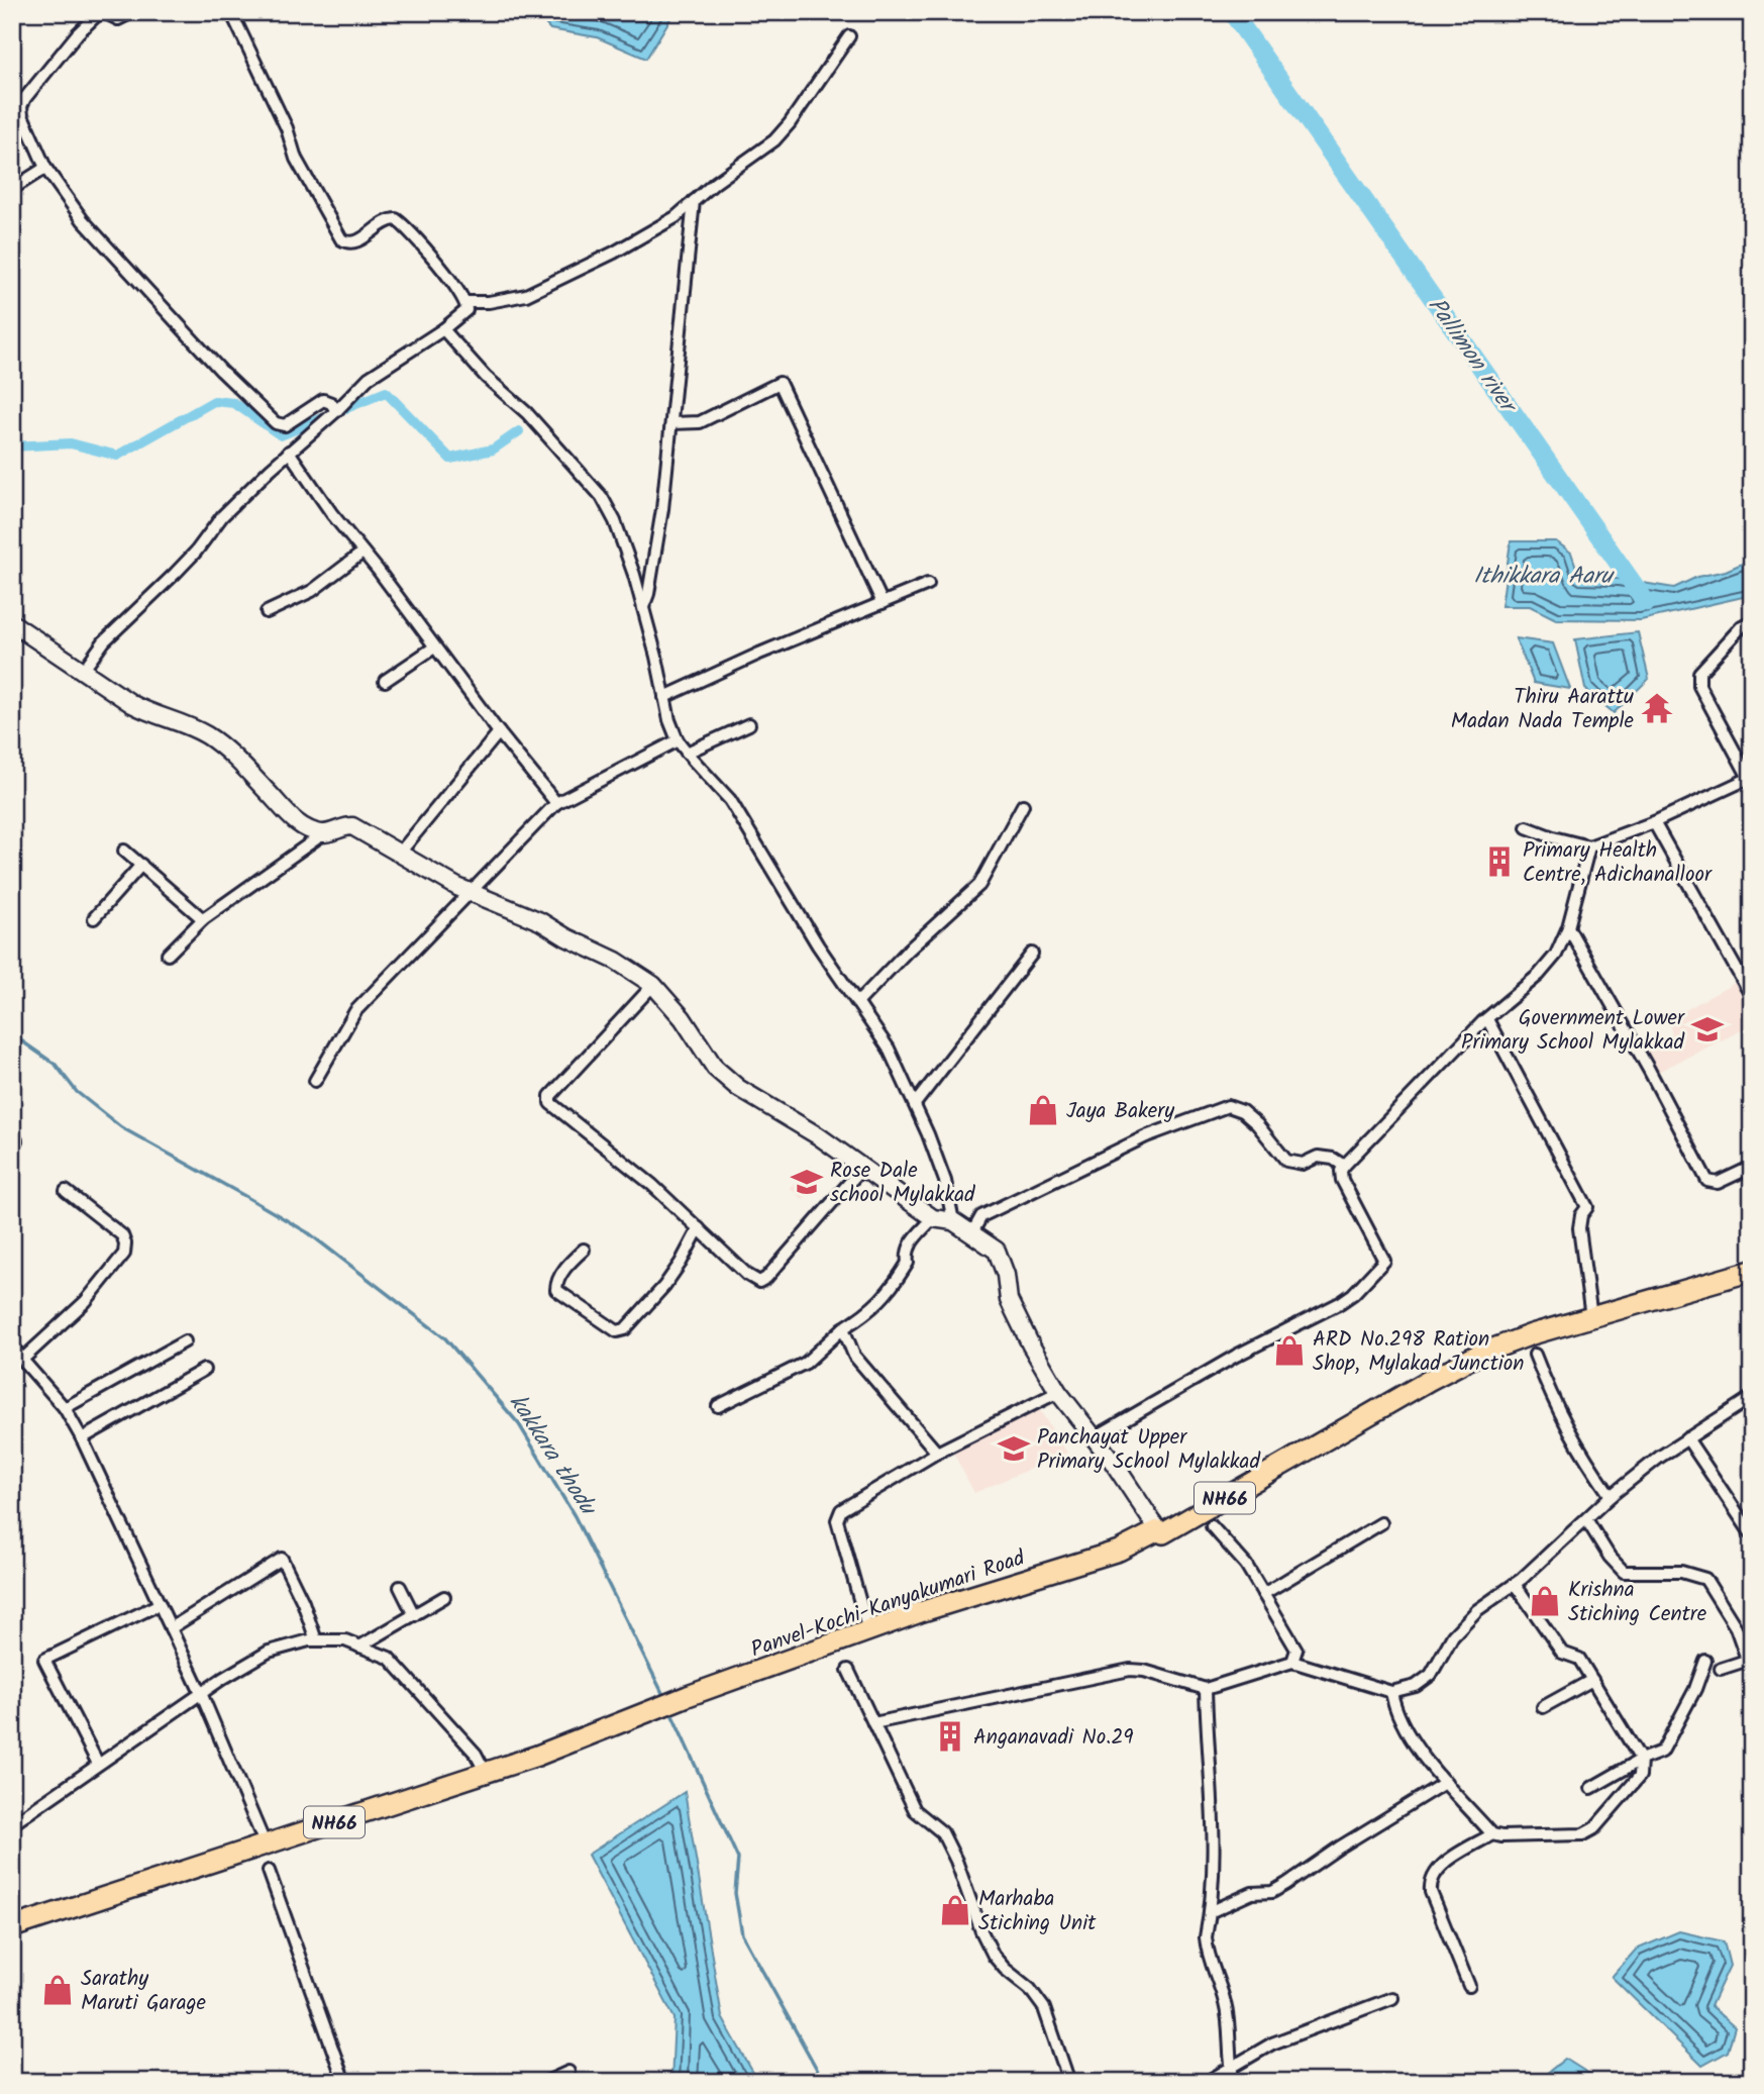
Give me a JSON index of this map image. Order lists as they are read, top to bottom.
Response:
{
  "streets": {
    "highway": ["NH66", "Panvel-Kochi-Kanyakumari Road"]
  },
  "water": ["Pallimon river", "Ithikkara Aaru", "kakkara thodu"],
  "places": {
    "temple": ["Thiru Aarattu Madan Nada Temple"],
    "building": ["Primary Health Centre, Adichanalloor", "Anganavadi No.29"],
    "school or university": ["Government Lower Primary School Mylakkad", "Rose Dale school Mylakkad", "Panchayat Upper Primary School Mylakkad"],
    "shop": [
      "Jaya Bakery",
      "ARD No.298 Ration Shop, Mylakad Junction",
      "Krishna Stiching Centre",
      "Marhaba Stiching Unit",
      "Sarathy Maruti Garage"
    ]
  }
}
